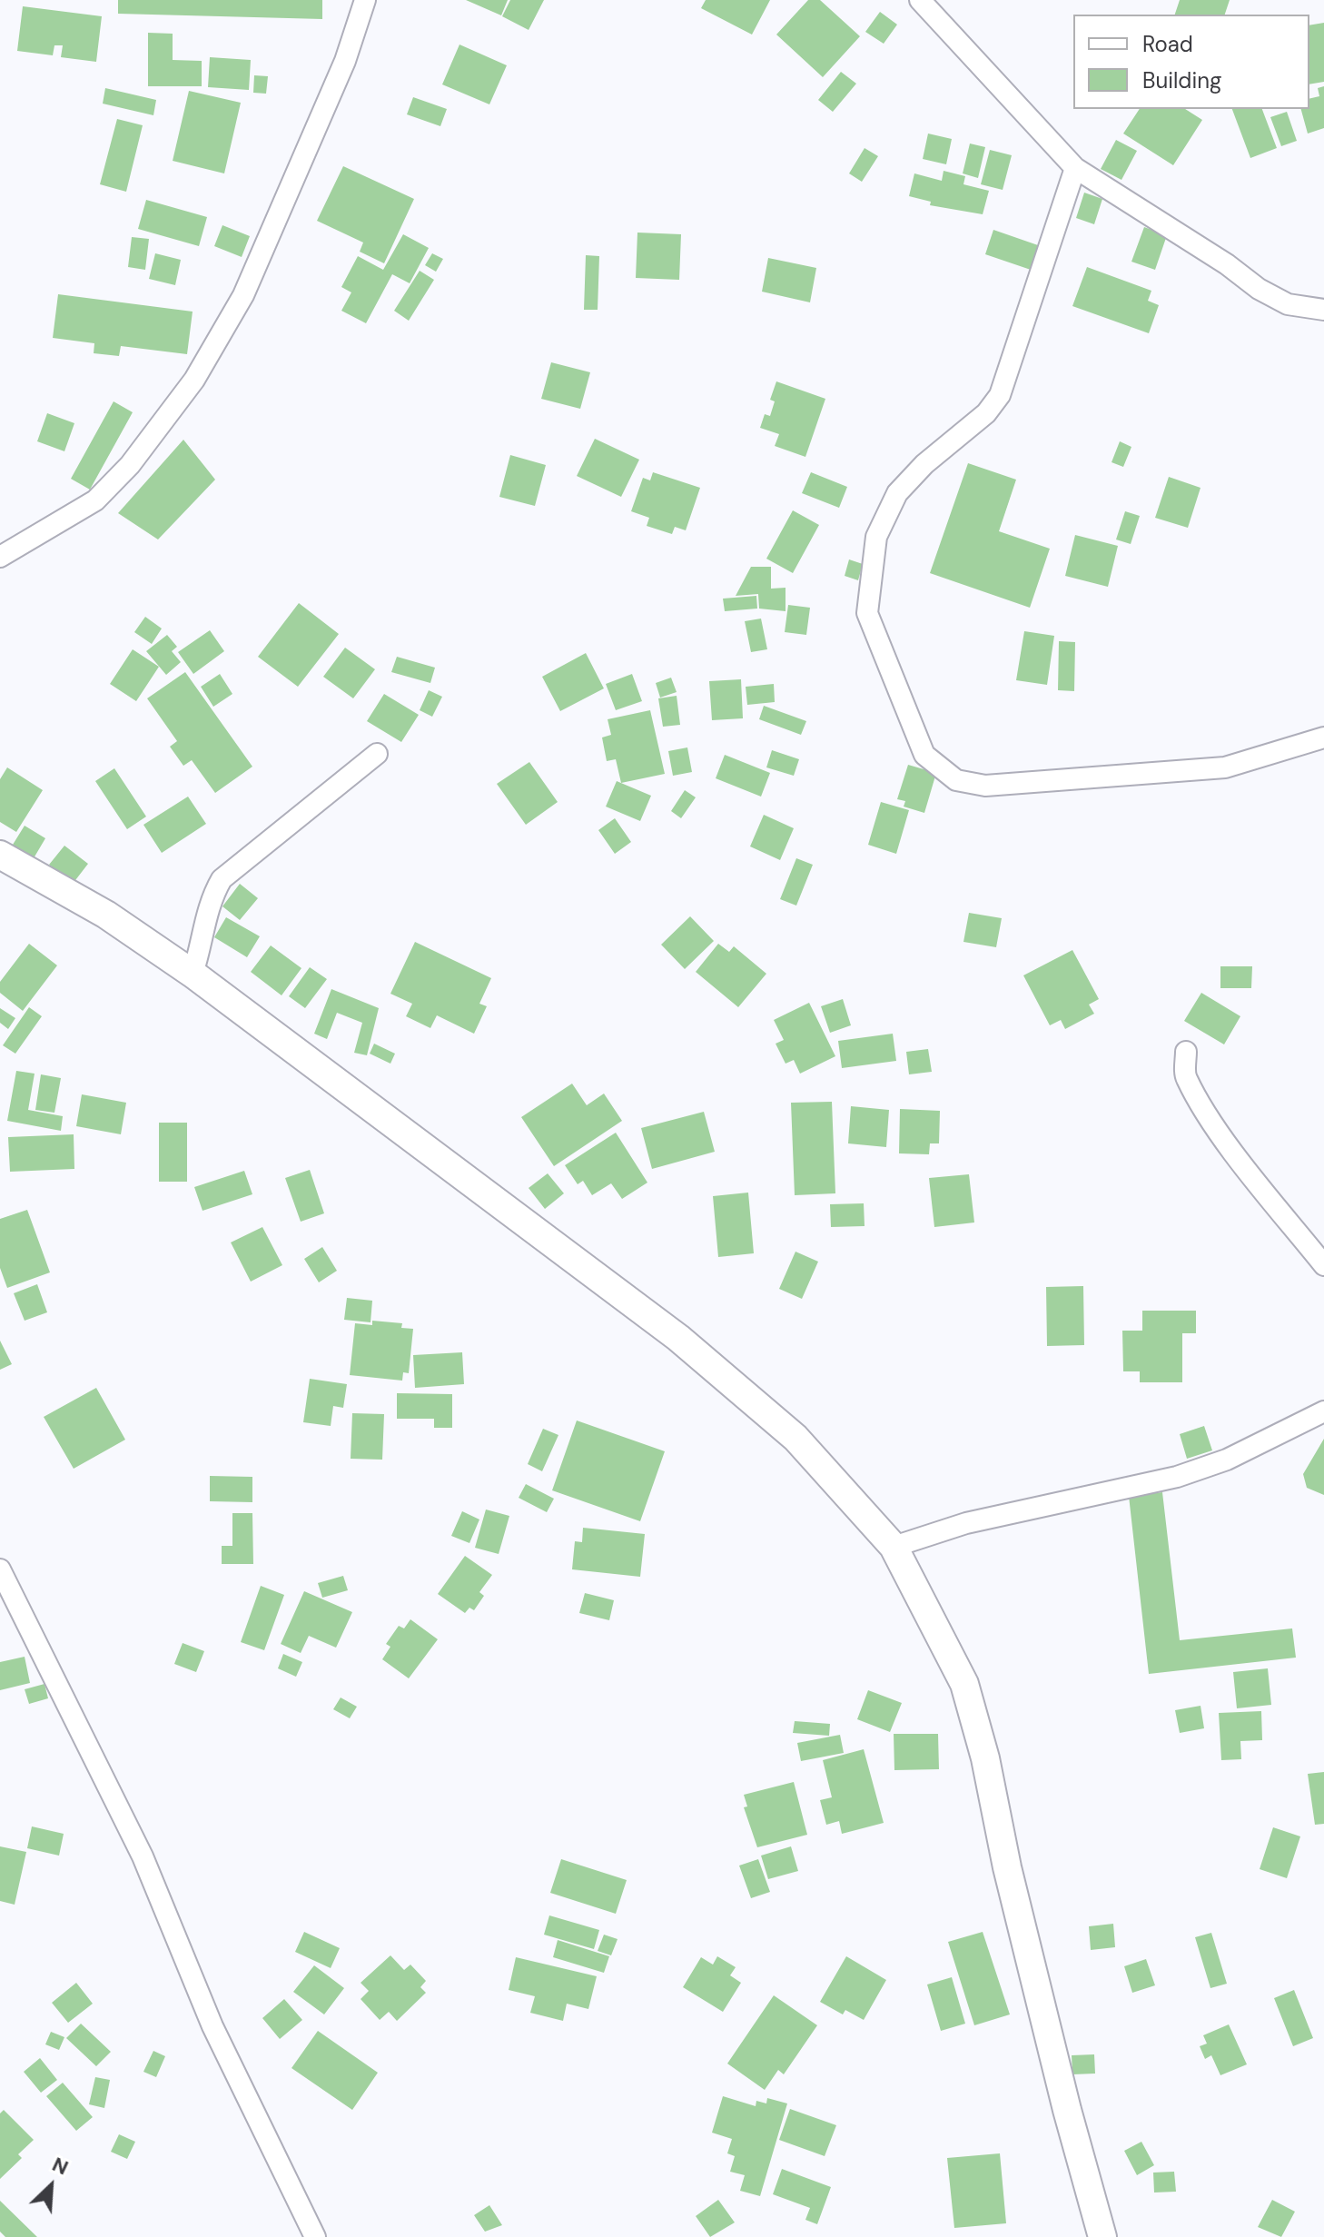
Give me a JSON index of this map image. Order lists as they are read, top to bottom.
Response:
{
  "legend": ["Road", "Building"],
  "north": "top right"
}
